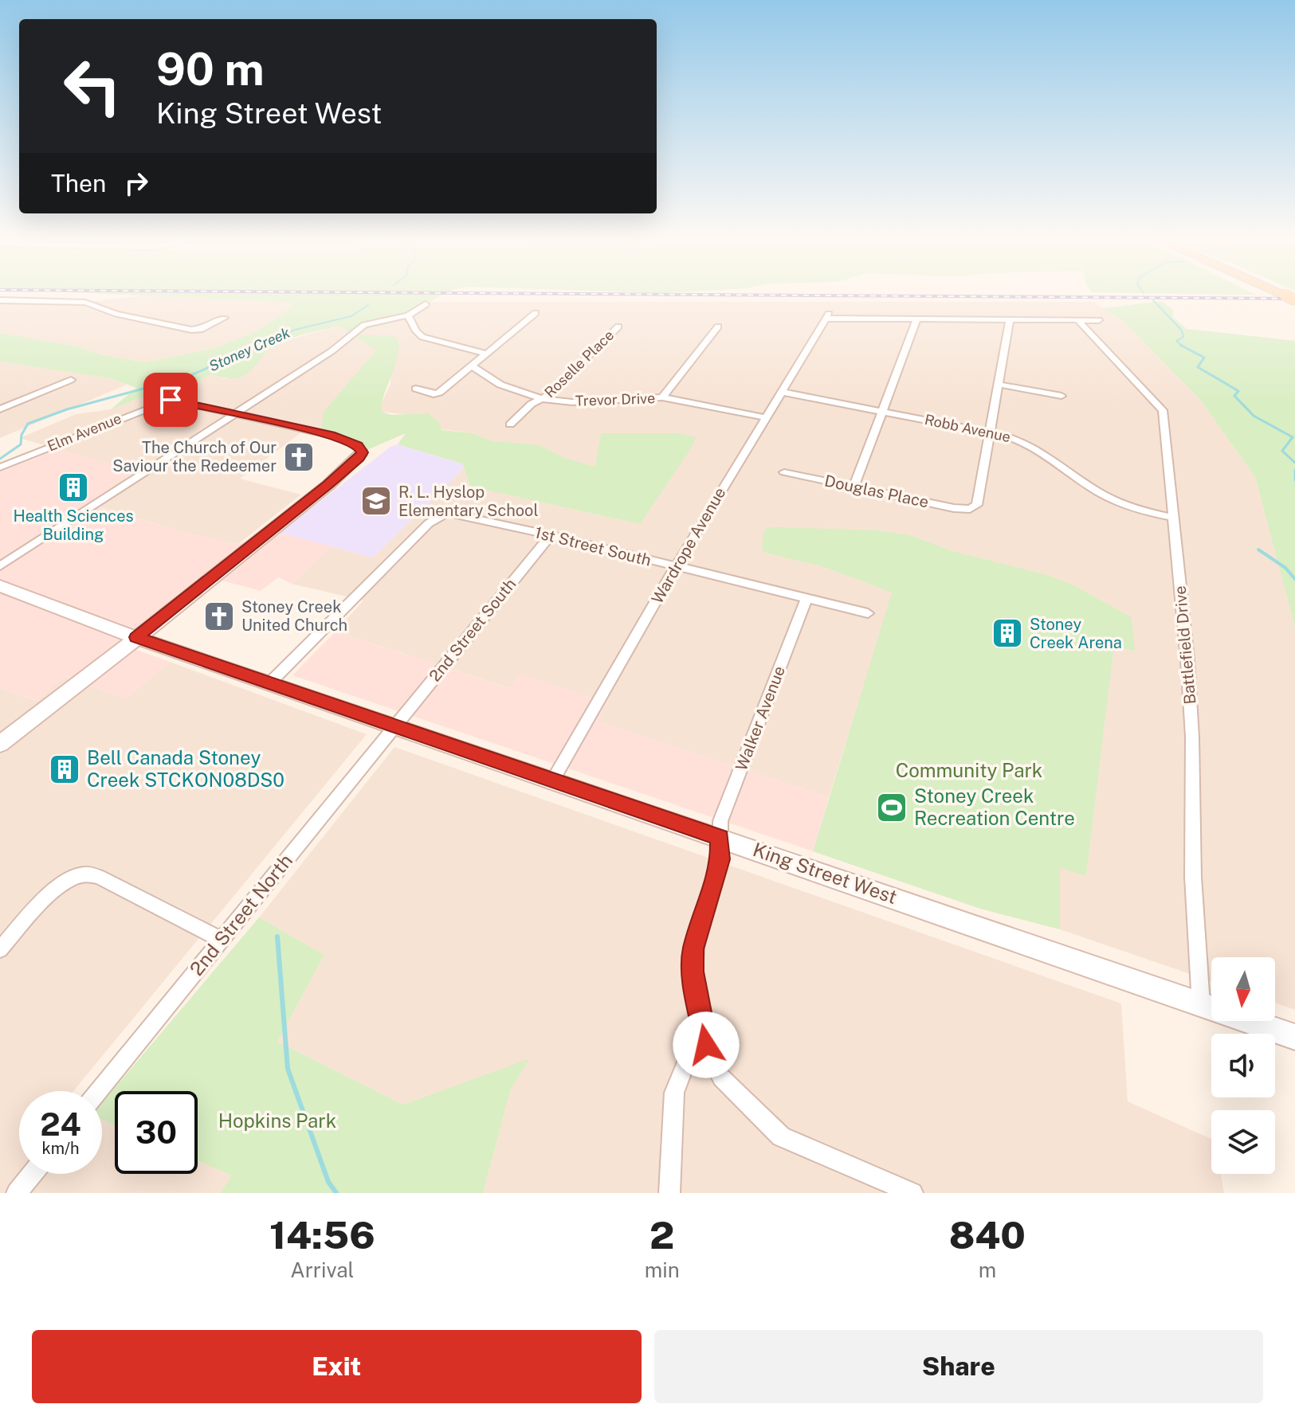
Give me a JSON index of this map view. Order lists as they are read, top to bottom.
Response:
{
  "streets": {
    "main road": ["King Street West"],
    "street": [
      "Roselle Place",
      "Trevor Drive",
      "Robb Avenue",
      "Elm Avenue",
      "Douglas Place",
      "Wardrope Avenue",
      "1st Street South",
      "2nd Street South",
      "Battlefield Drive",
      "Walker Avenue",
      "2nd Street North"
    ]
  },
  "crossings": [
    ["Roselle Place", "Trevor Drive"],
    ["Trevor Drive", "Wardrope Avenue"],
    ["Robb Avenue", "Douglas Place"],
    ["Robb Avenue", "Wardrope Avenue"],
    ["Robb Avenue", "Battlefield Drive"],
    ["Wardrope Avenue", "1st Street South"],
    ["Wardrope Avenue", "King Street West"],
    ["1st Street South", "2nd Street South"],
    ["1st Street South", "Walker Avenue"],
    ["1st Street South", "King Street West"],
    ["2nd Street South", "King Street West"],
    ["2nd Street South", "2nd Street North"],
    ["Battlefield Drive", "King Street West"],
    ["Walker Avenue", "King Street West"],
    ["King Street West", "2nd Street North"]
  ],
  "water": ["Stoney Creek"],
  "parks": ["Community Park", "Hopkins Park"],
  "places": {
    "church": ["The Church of Our Saviour the Redeemer", "Stoney Creek United Church"],
    "building": ["Health Sciences Building", "Stoney Creek Arena", "Bell Canada Stoney Creek STCKON08DS0"],
    "school or university": ["R. L. Hyslop Elementary School"],
    "sports": ["Stoney Creek Recreation Centre"]
  },
  "north": "bottom",
  "page": {
    "turn": ["90 m", "King Street West"],
    "then": "Then",
    "speed": "24 km/h",
    "limit": "30",
    "eta": [
      "14:56",
      "Arrival",
      "2",
      "min",
      "840",
      "m"
    ],
    "buttons": ["Exit", "Share"]
  }
}
